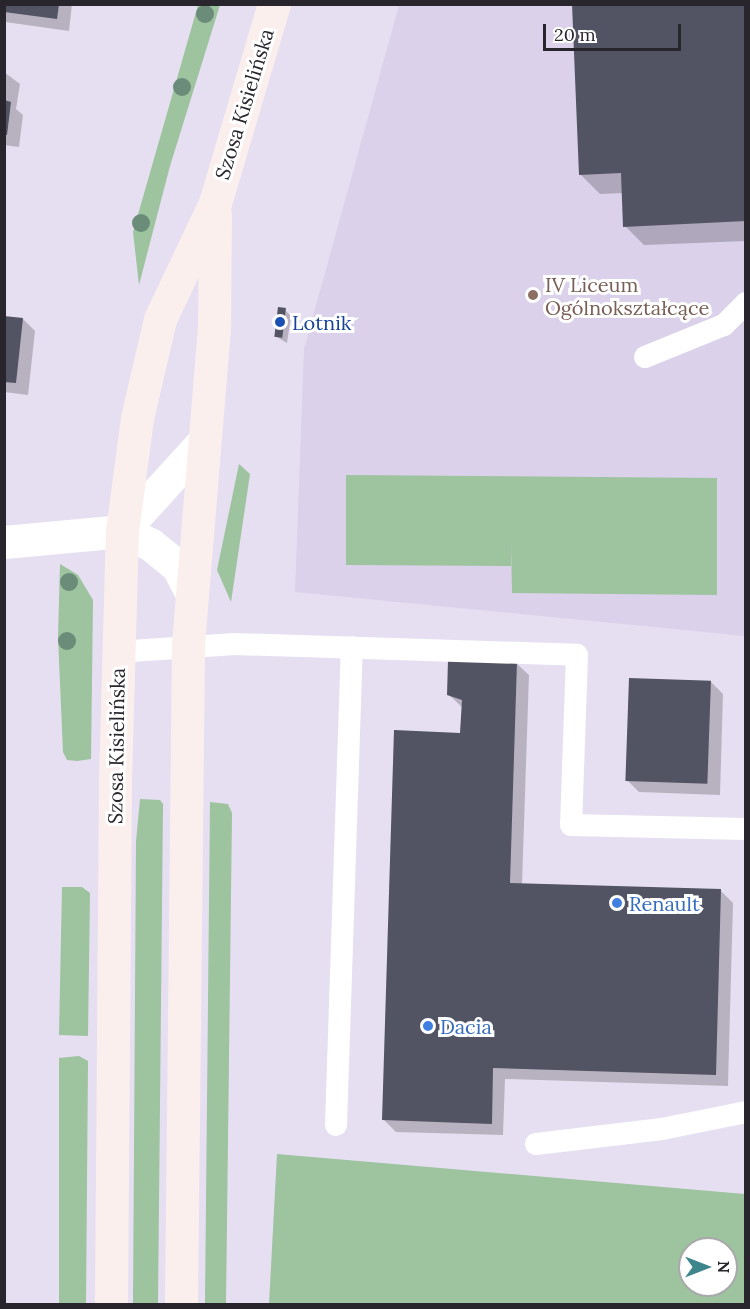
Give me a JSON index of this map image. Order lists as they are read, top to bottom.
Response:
{
  "streets": {
    "street": ["Szosa Kisielińska"]
  },
  "places": [
    "IV Liceum Ogólnokształcące",
    "Lotnik",
    "Renault",
    "Dacia"
  ],
  "scale_bar": "20 m",
  "north": "right"
}
